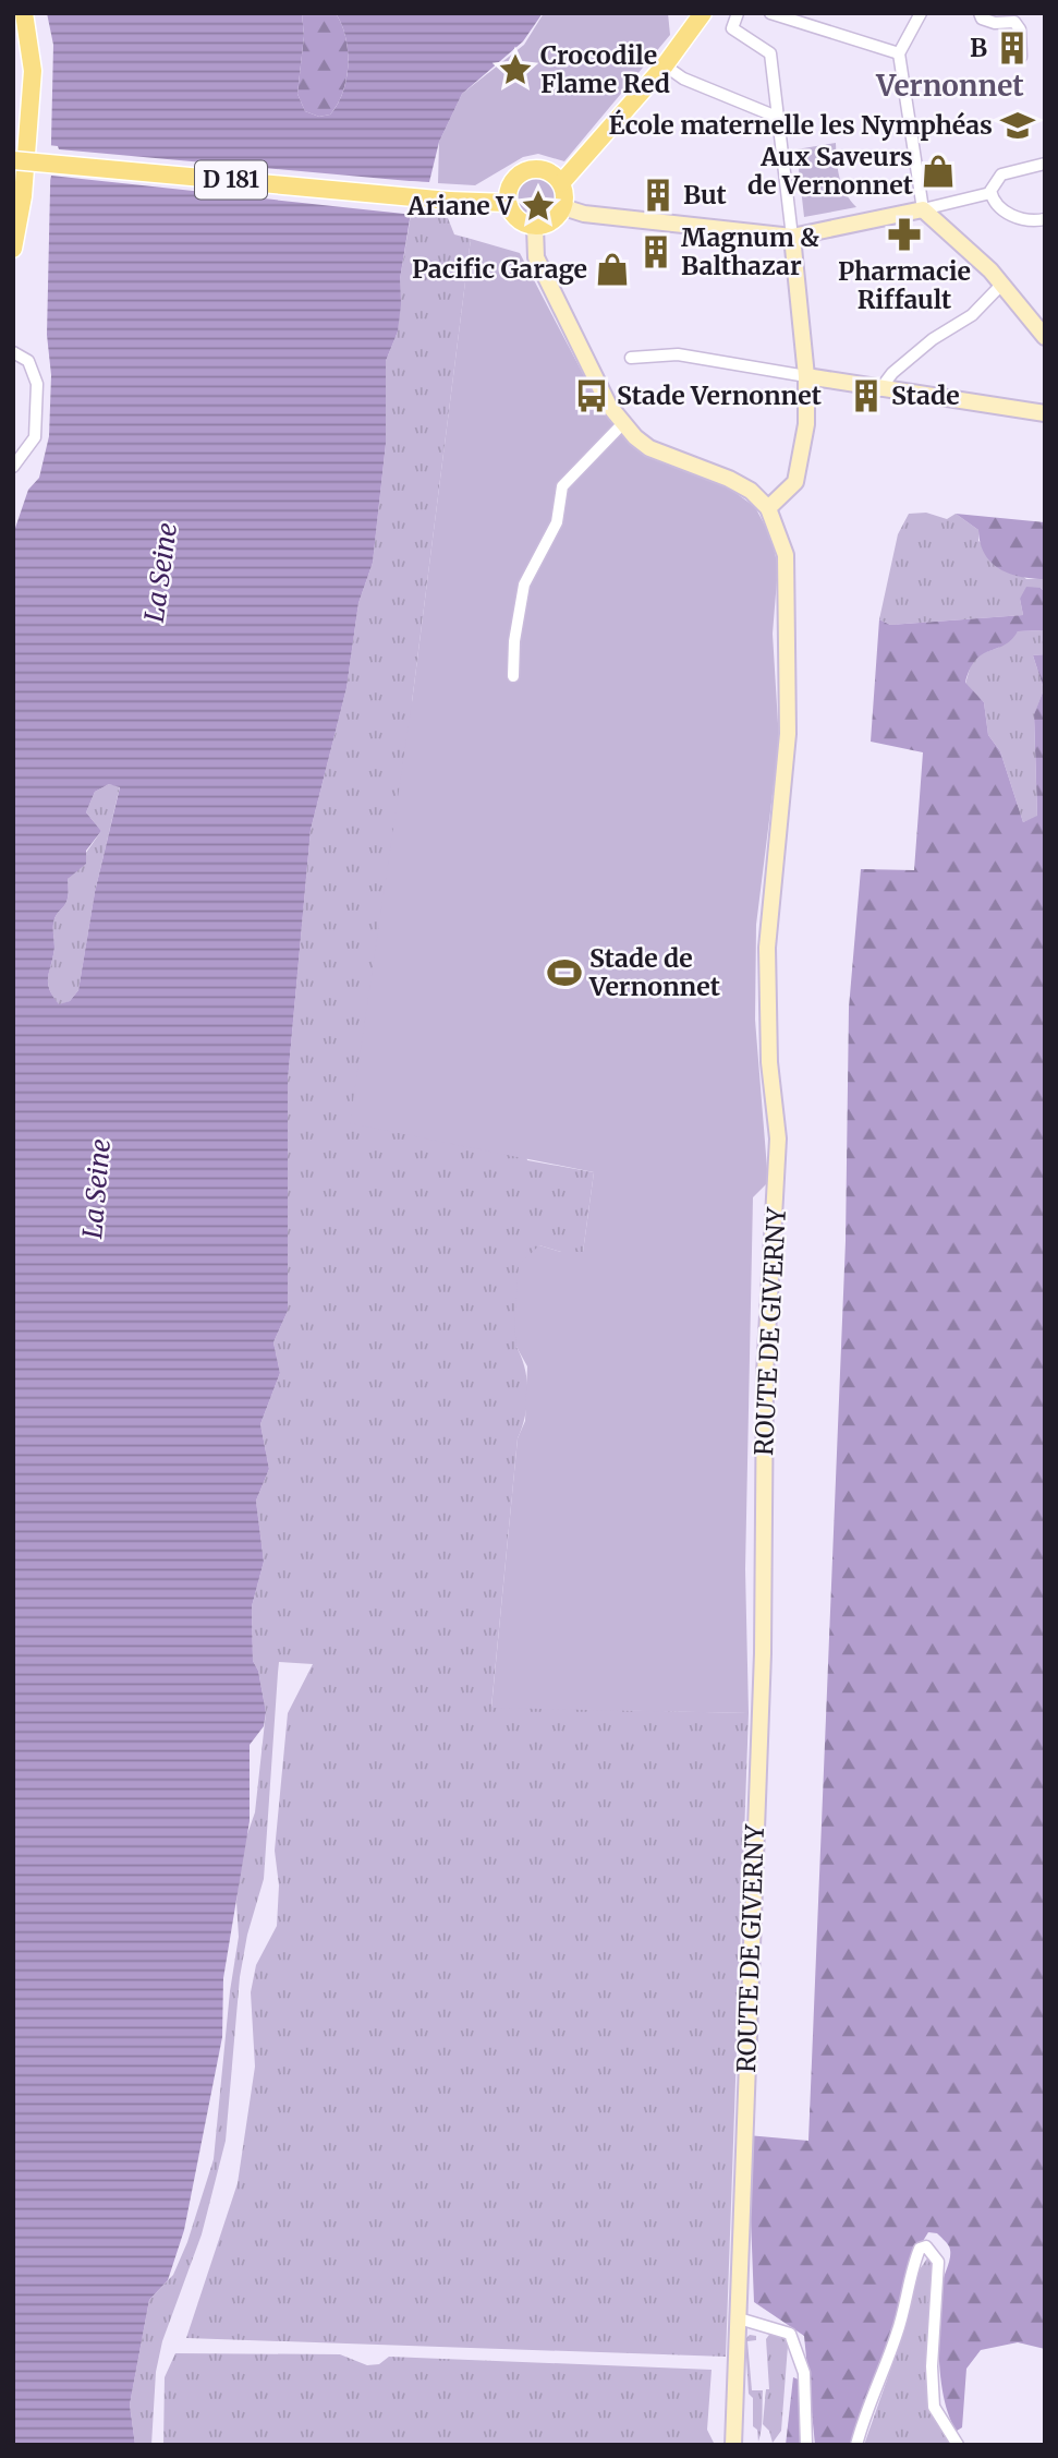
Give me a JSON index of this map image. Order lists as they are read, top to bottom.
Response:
{
  "streets": {
    "main road": ["D 181", "ROUTE DE GIVERNY"]
  },
  "districts": ["Vernonnet"],
  "water": ["La Seine"],
  "places": {
    "building": [
      "B",
      "But",
      "Magnum & Balthazar",
      "Stade"
    ],
    "place": ["Crocodile Flame Red", "Ariane V"],
    "school or university": ["École maternelle les Nymphéas"],
    "shop": ["Aux Saveurs de Vernonnet", "Pacific Garage"],
    "pharmacy": ["Pharmacie Riffault"],
    "bus stop": ["Stade Vernonnet"],
    "sports": ["Stade de Vernonnet"]
  }
}
